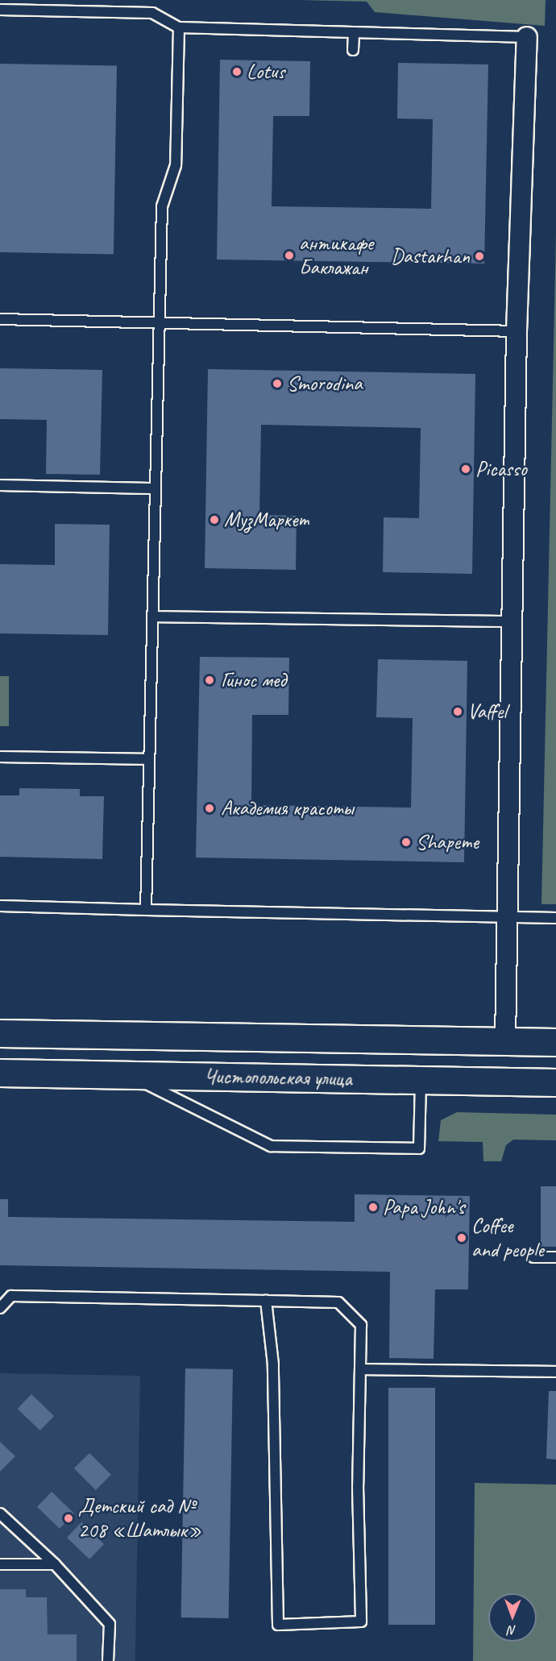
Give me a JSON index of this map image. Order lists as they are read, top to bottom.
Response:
{
  "streets": {
    "main road": ["Чистопольская улица"]
  },
  "places": [
    "Lotus",
    "антикафе Баклажан",
    "Dastarhan",
    "Smorodina",
    "Picasso",
    "МузМаркет",
    "Гинос мед",
    "Vaffel",
    "Академия красоты",
    "Shapeme",
    "Papa John's",
    "Coffee and people",
    "Детский сад № 208 «Шатлык»"
  ],
  "north": "bottom"
}
